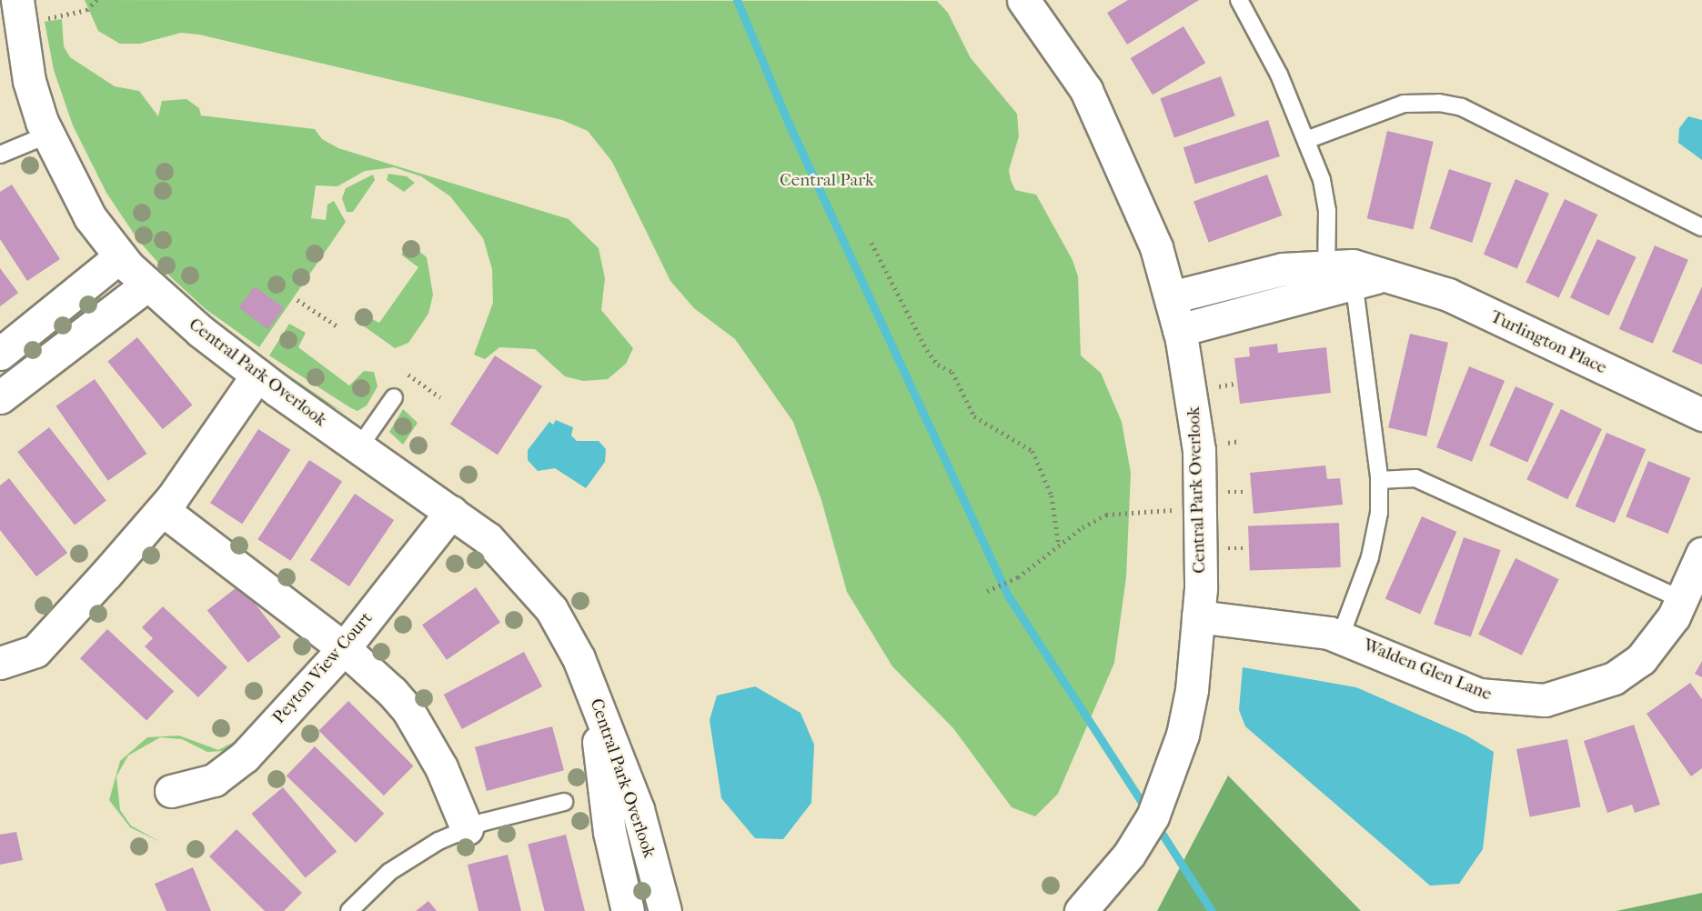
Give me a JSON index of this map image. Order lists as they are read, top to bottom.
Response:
{
  "streets": {
    "street": [
      "Turlington Place",
      "Central Park Overlook",
      "Peyton View Court",
      "Walden Glen Lane"
    ]
  },
  "crossings": [
    ["Central Park Overlook", "Peyton View Court"],
    ["Central Park Overlook", "Walden Glen Lane"]
  ],
  "parks": ["Central Park"]
}
